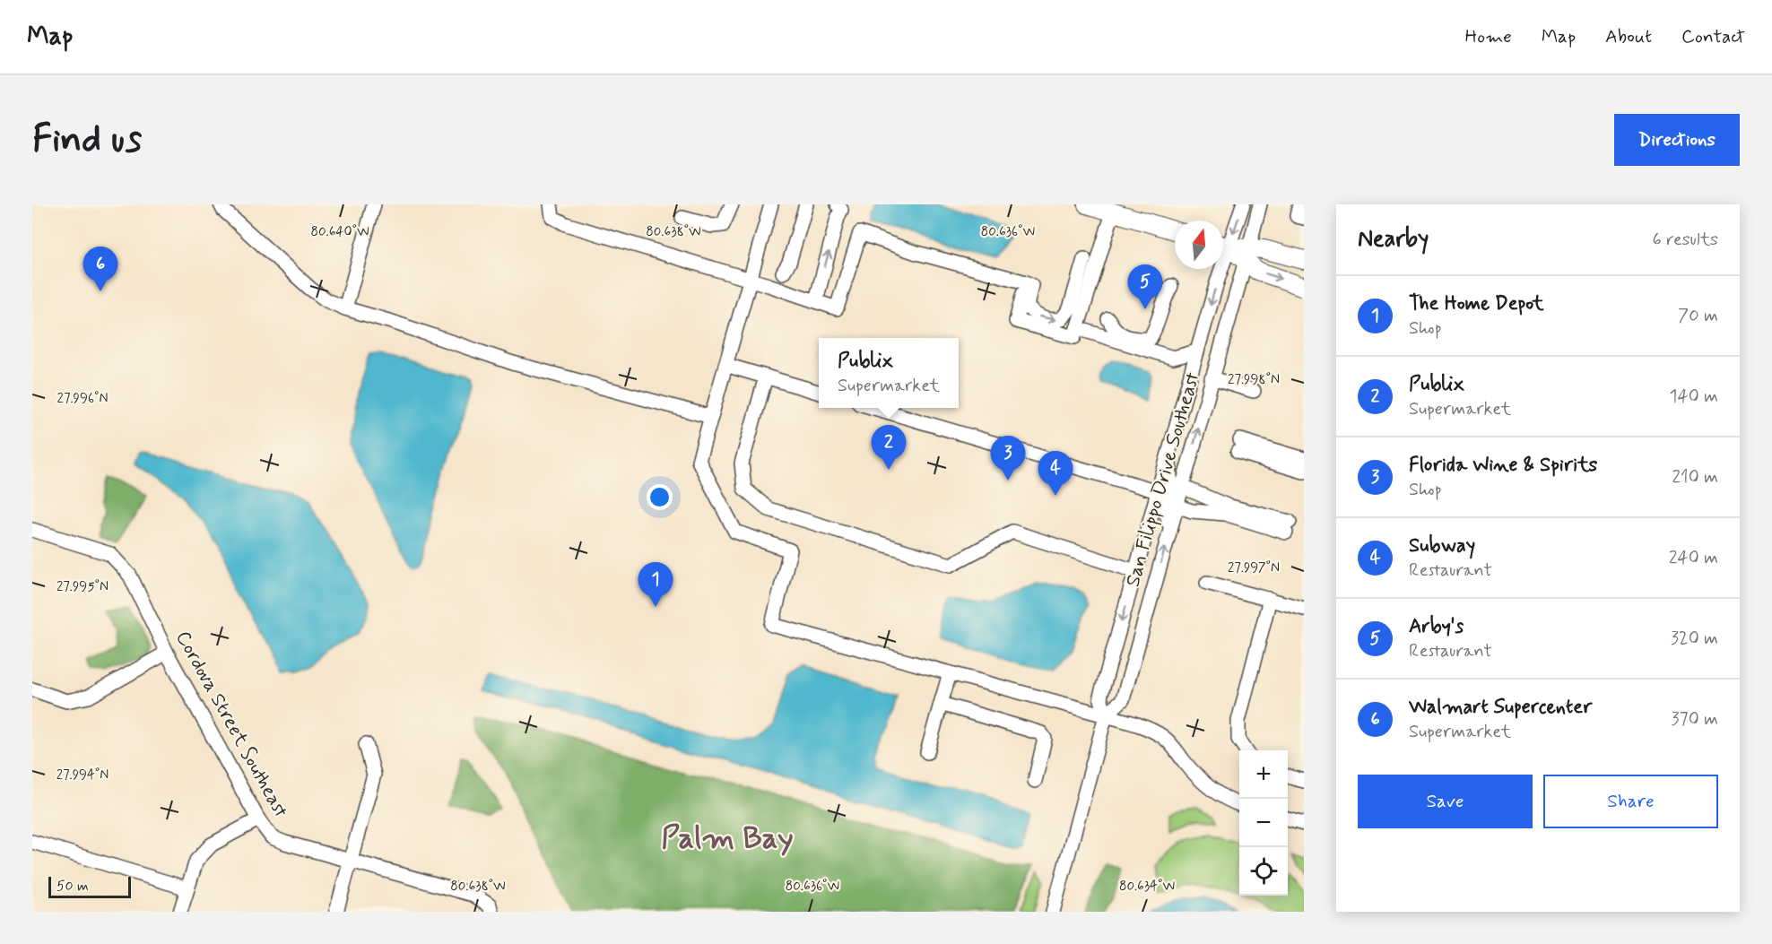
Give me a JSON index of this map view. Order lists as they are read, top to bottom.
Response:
{
  "streets": {
    "street": ["San Filippo Drive Southeast", "Cordova Street Southeast"]
  },
  "districts": ["Palm Bay"],
  "scale_bar": "50 m",
  "north": "top",
  "page": {
    "header": "Map",
    "nav": [
      "Home",
      "Map",
      "About",
      "Contact"
    ],
    "buttons": [
      "Directions",
      ["Save", "Share"]
    ],
    "title": "Find us",
    "heading": ["Nearby", "6 results"],
    "pins": [
      "6",
      "5",
      "2",
      "3",
      "4",
      "1"
    ],
    "list": [
      {
        "mark": "1",
        "name": "The Home Depot",
        "note": "Shop",
        "value": "70 m"
      },
      {
        "mark": "2",
        "name": "Publix",
        "note": "Supermarket",
        "value": "140 m"
      },
      {
        "mark": "3",
        "name": "Florida Wine & Spirits",
        "note": "Shop",
        "value": "210 m"
      },
      {
        "mark": "4",
        "name": "Subway",
        "note": "Restaurant",
        "value": "240 m"
      },
      {
        "mark": "5",
        "name": "Arby's",
        "note": "Restaurant",
        "value": "320 m"
      },
      {
        "mark": "6",
        "name": "Walmart Supercenter",
        "note": "Supermarket",
        "value": "370 m"
      }
    ],
    "popup": ["Publix", "Supermarket"],
    "map_buttons": ["+", "−"],
    "scale": "50 m"
  },
  "coordinates": [
    "80.640°W",
    "80.638°W",
    "80.636°W",
    "27.998°N",
    "27.996°N",
    "27.997°N",
    "27.995°N",
    "27.994°N",
    "80.634°W"
  ]
}
